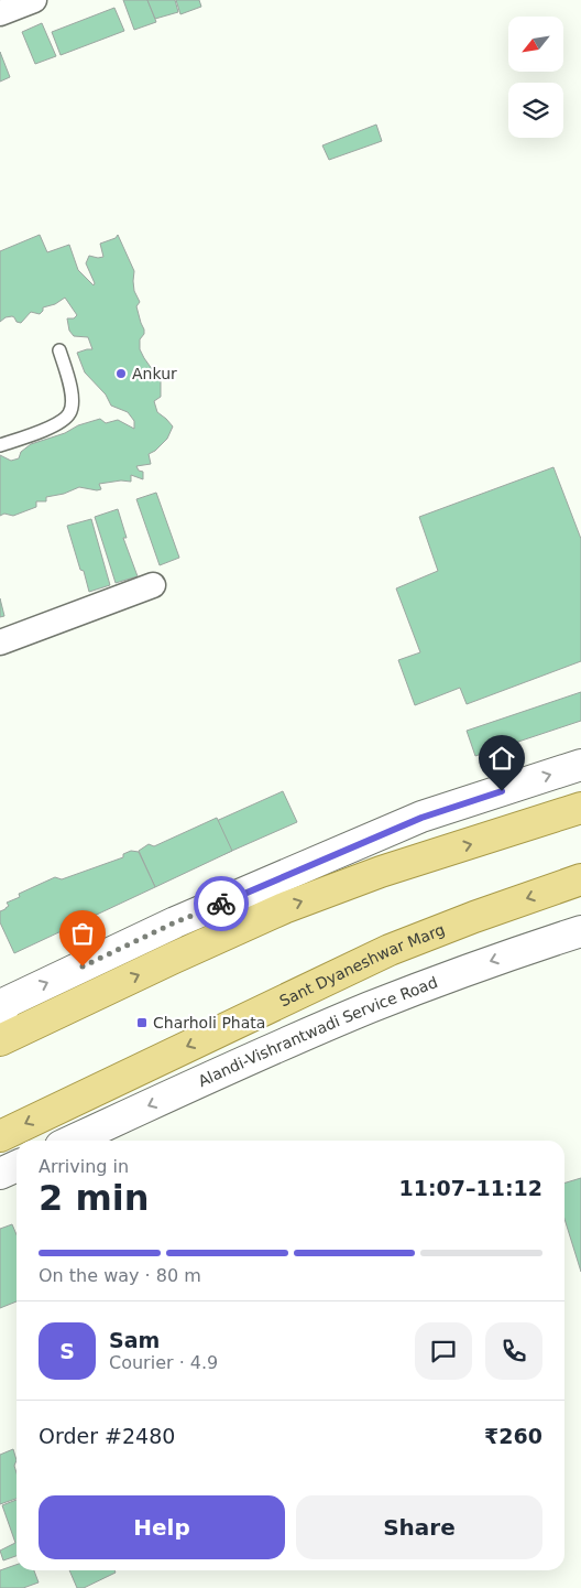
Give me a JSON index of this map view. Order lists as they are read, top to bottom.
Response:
{
  "streets": {
    "main road": ["Sant Dyaneshwar Marg"],
    "street": ["Alandi-Vishrantwadi Service Road"]
  },
  "places": {
    "other": ["Ankur"],
    "transit": ["Charholi Phata"]
  },
  "north": "bottom left",
  "page": {
    "heading": ["2 min", "Arriving in", "11:07–11:12"],
    "panel": [
      "Sam",
      "Courier · 4.9",
      "Order #2480",
      "₹260"
    ],
    "bar": "On the way · 80 m",
    "round": "S",
    "buttons": ["Help", "Share"]
  }
}
